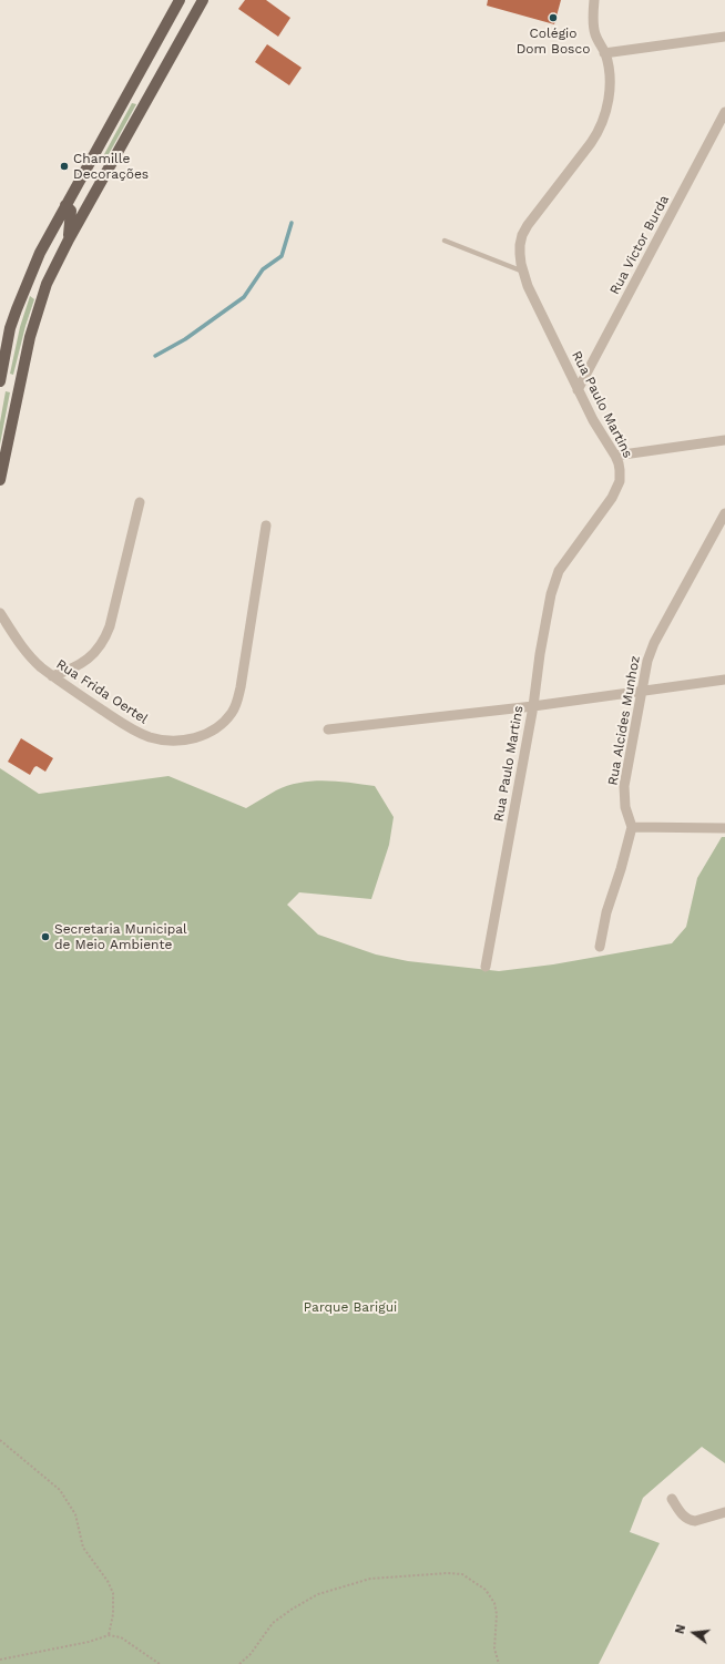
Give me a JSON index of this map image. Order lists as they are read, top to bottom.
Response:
{
  "streets": {
    "street": [
      "Rua Victor Burda",
      "Rua Paulo Martins",
      "Rua Frida Oertel",
      "Rua Alcides Munhoz"
    ]
  },
  "crossings": [
    ["Rua Victor Burda", "Rua Paulo Martins"]
  ],
  "parks": ["Parque Barigui"],
  "places": ["Colégio Dom Bosco", "Chamille Decorações", "Secretaria Municipal de Meio Ambiente"],
  "north": "left"
}
